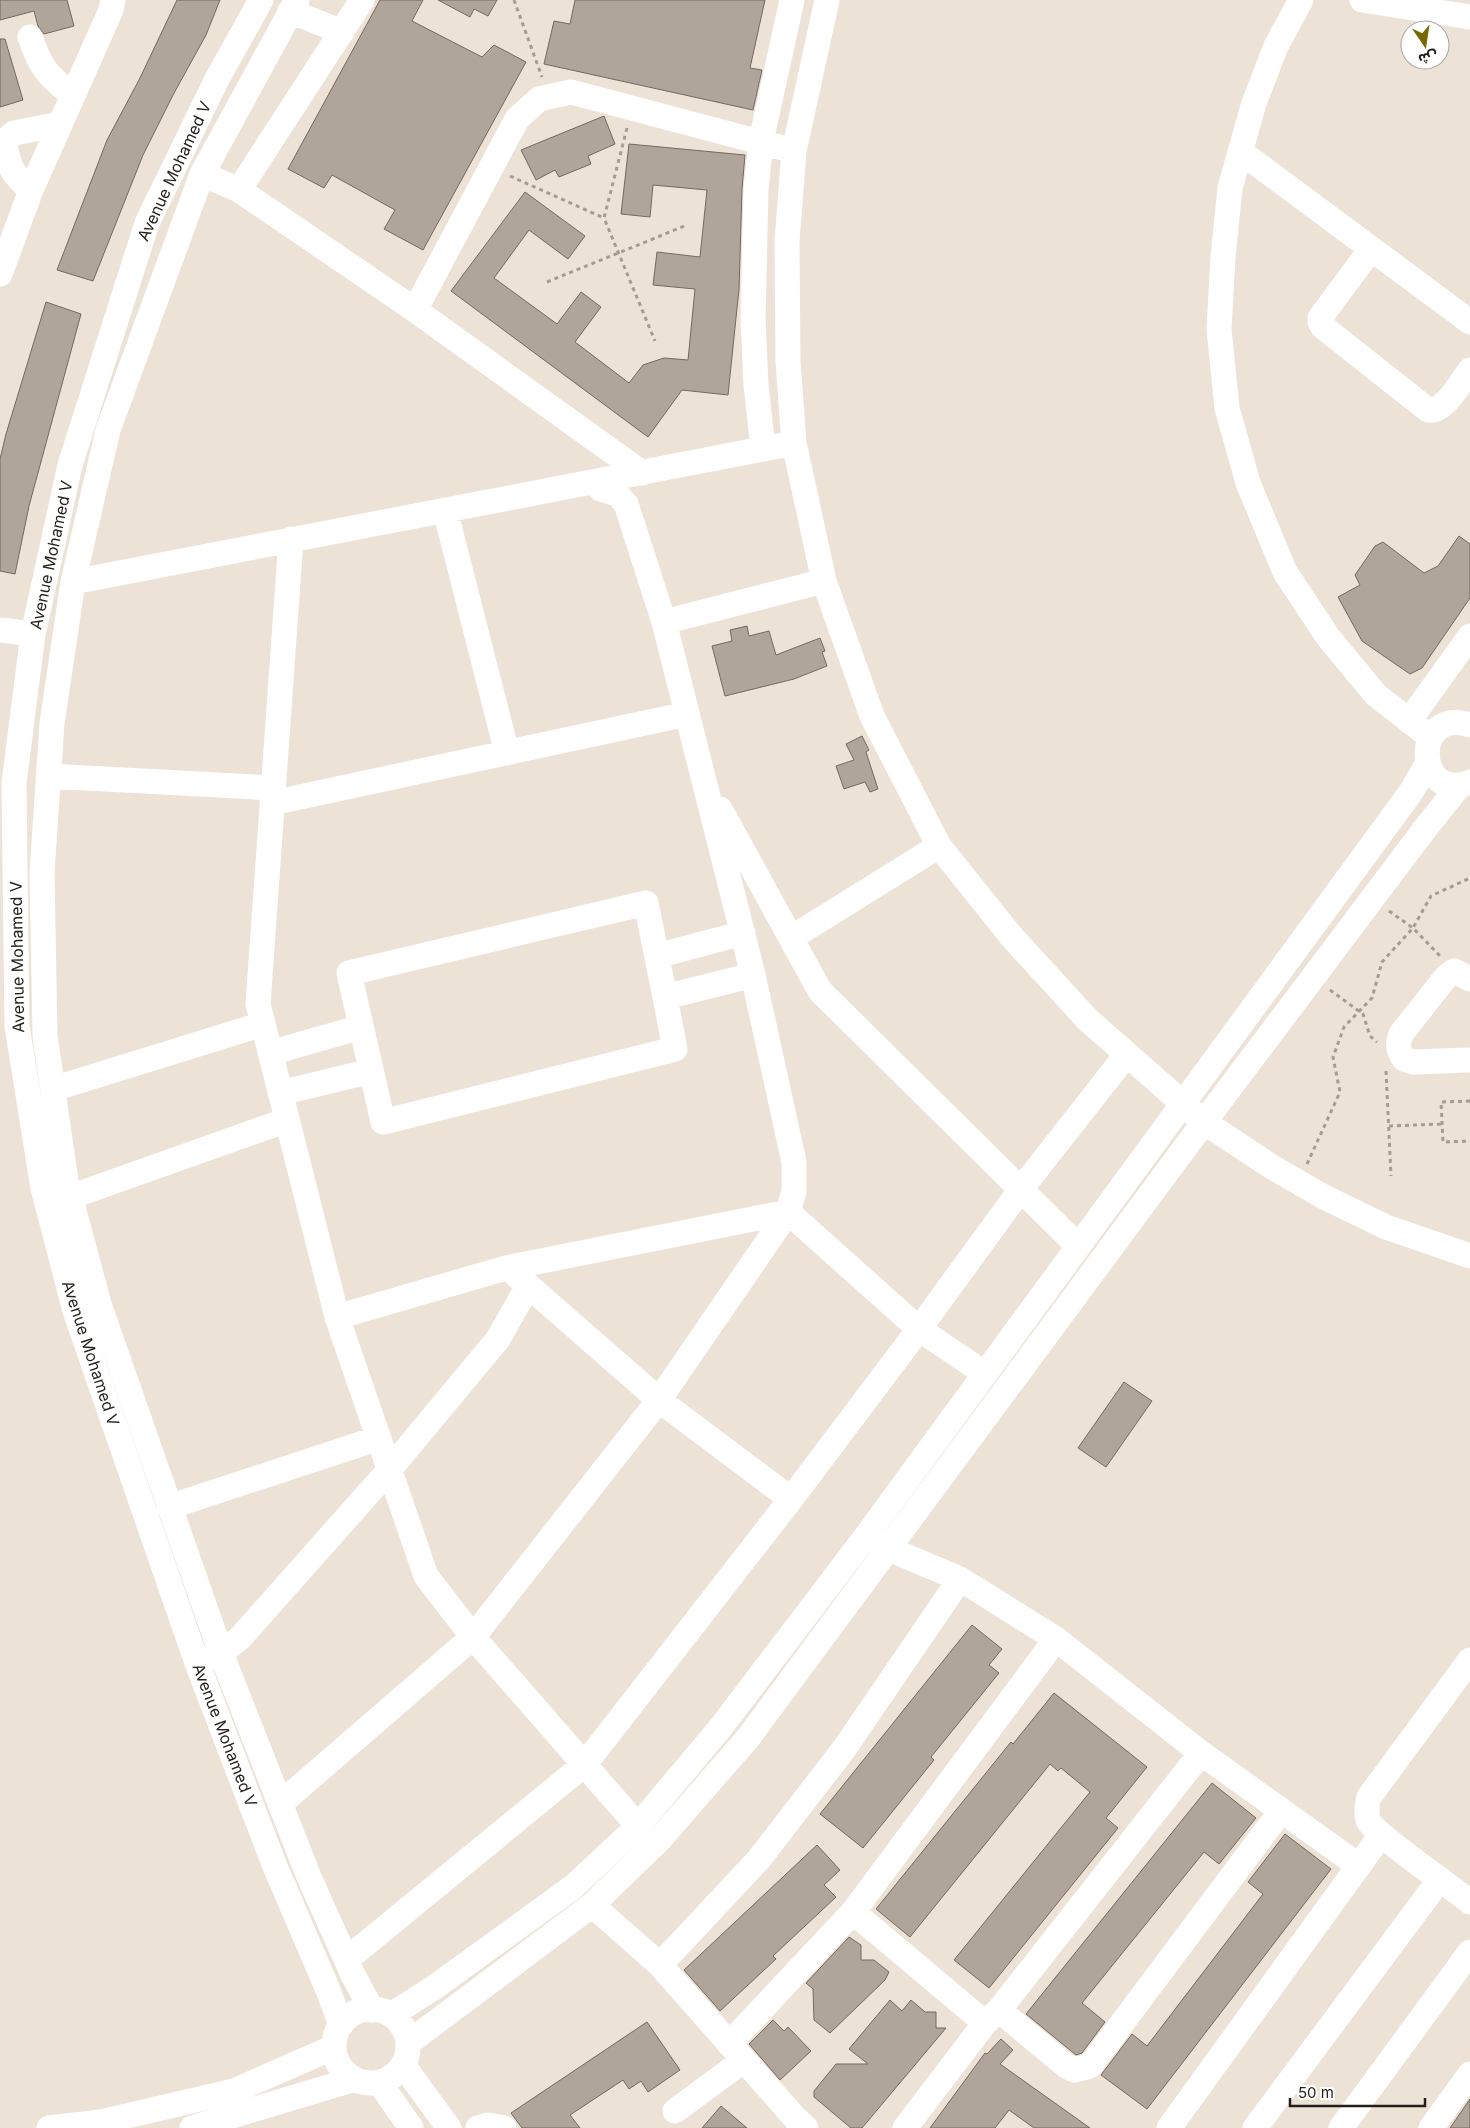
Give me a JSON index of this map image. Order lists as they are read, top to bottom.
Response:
{
  "streets": {
    "street": ["Avenue Mohamed V"]
  },
  "scale_bar": "50 m",
  "north": "bottom"
}
